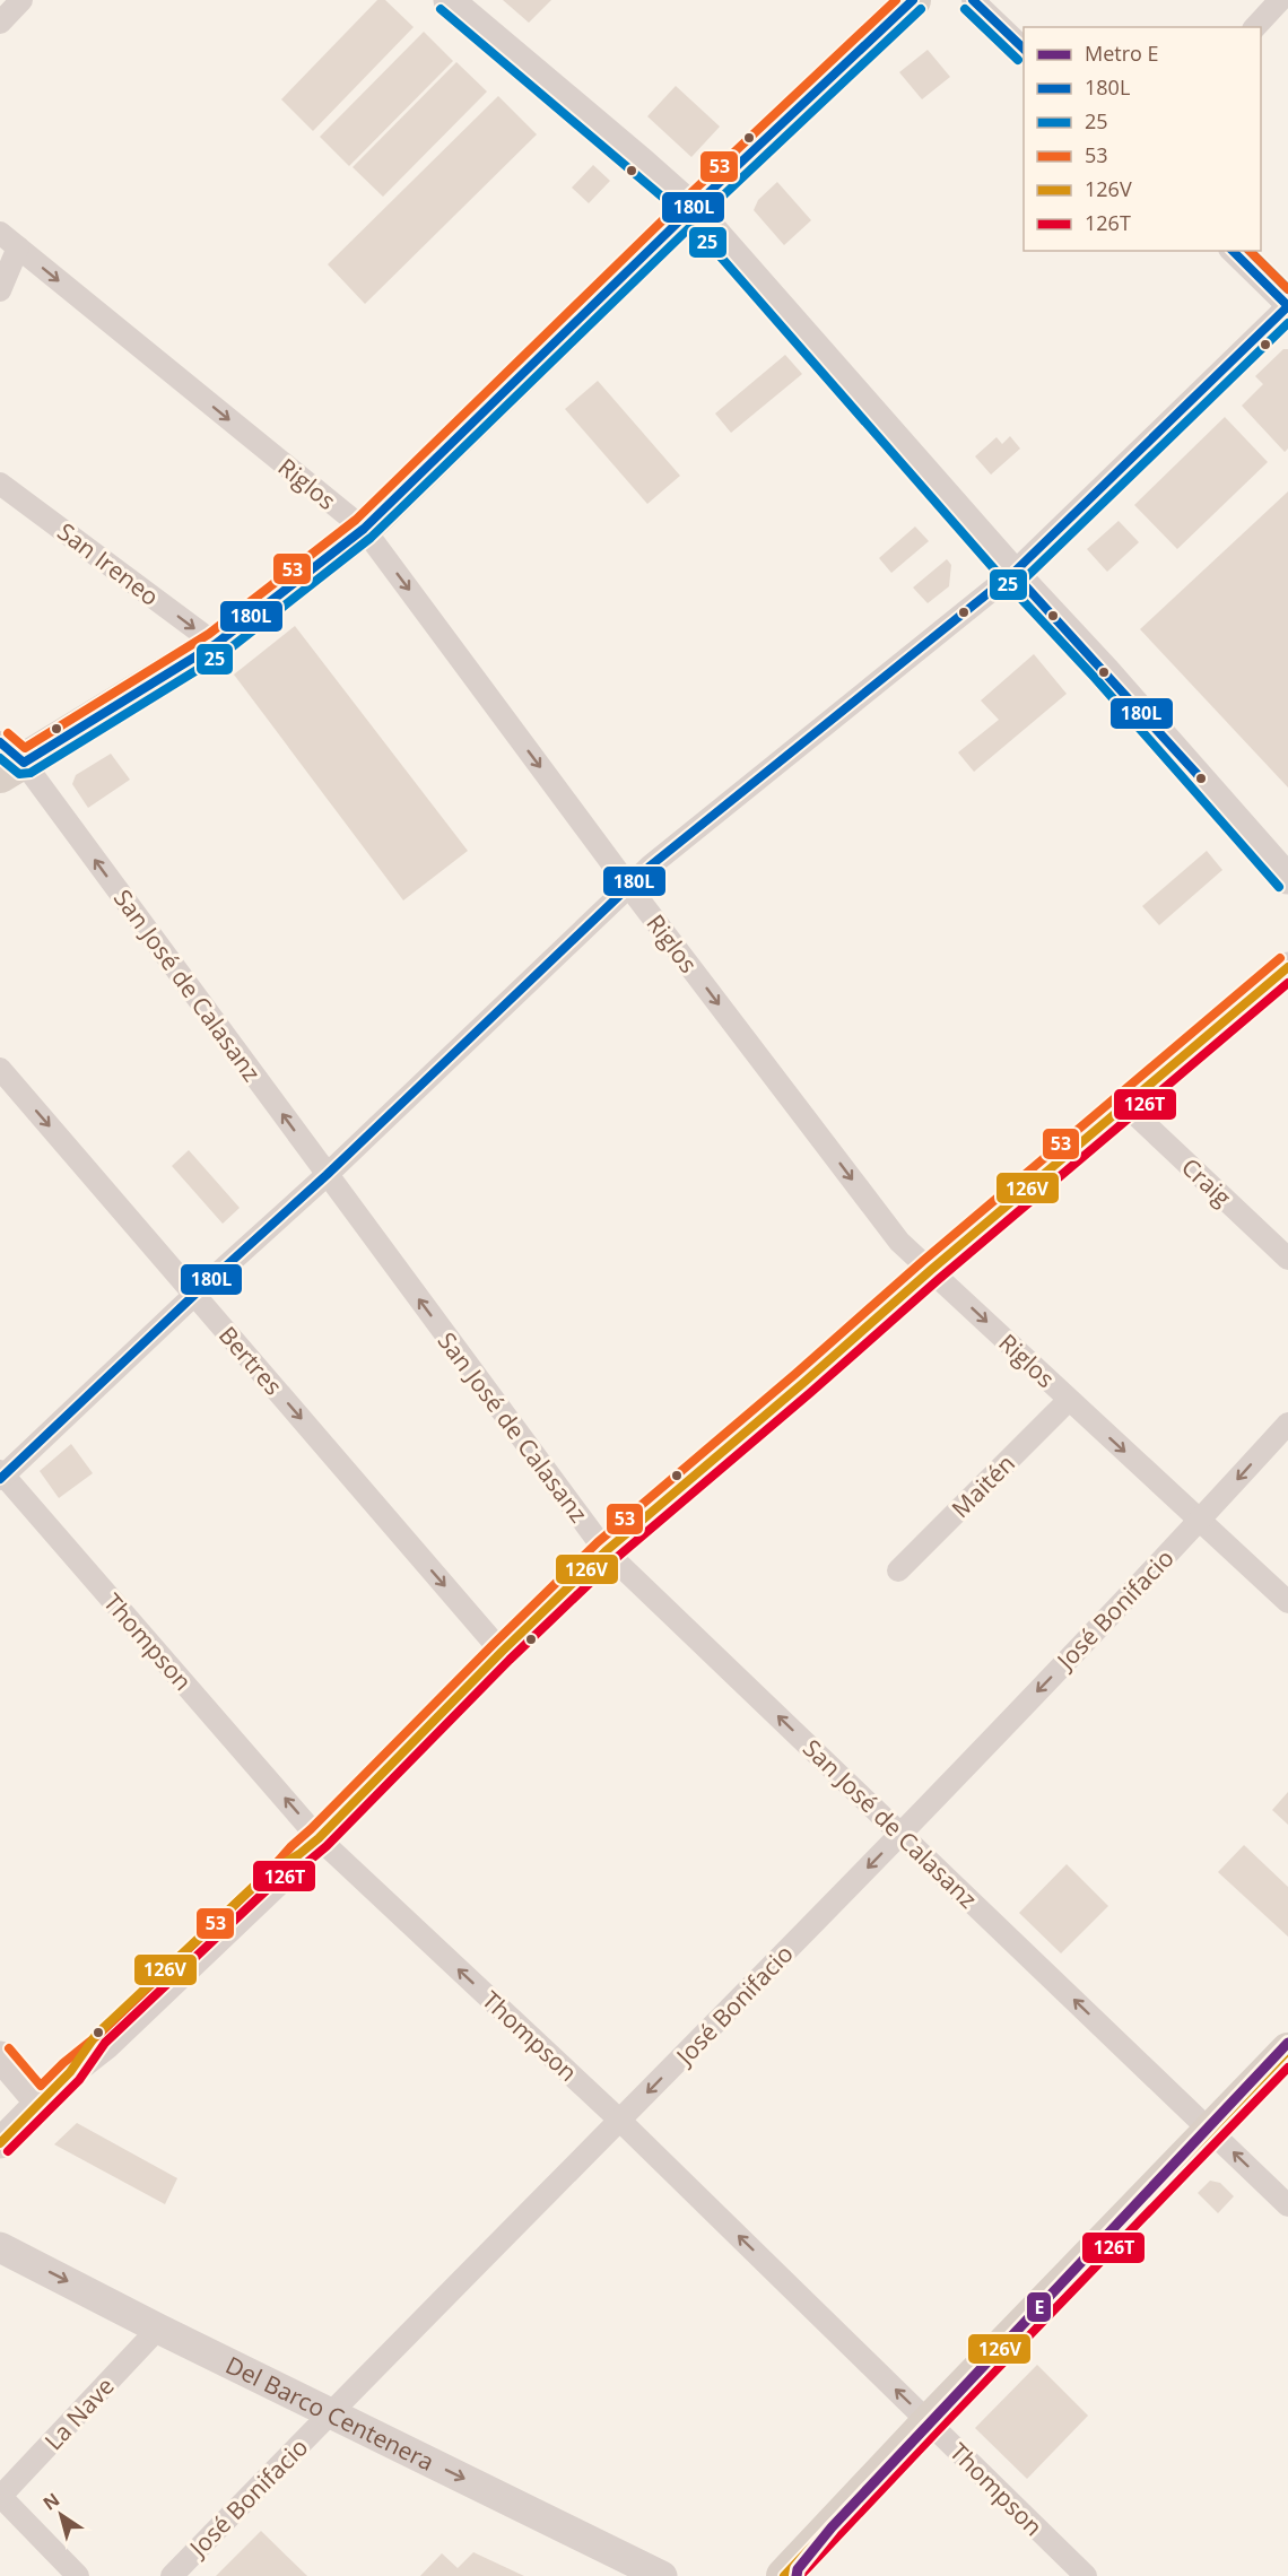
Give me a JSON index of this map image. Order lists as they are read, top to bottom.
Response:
{
  "streets": {
    "main road": ["Del Barco Centenera"],
    "street": [
      "Riglos",
      "San Ireneo",
      "San José de Calasanz",
      "Craig",
      "Bertres",
      "Maitén",
      "José Bonifacio",
      "Thompson",
      "La Nave"
    ]
  },
  "crossings": [
    ["Riglos", "Maitén"],
    ["Riglos", "José Bonifacio"],
    ["San José de Calasanz", "José Bonifacio"],
    ["José Bonifacio", "Thompson"],
    ["José Bonifacio", "Del Barco Centenera"],
    ["La Nave", "Del Barco Centenera"]
  ],
  "one_way": [
    "Riglos",
    "San Ireneo",
    "San José de Calasanz",
    "Bertres",
    "José Bonifacio",
    "Thompson",
    "Del Barco Centenera"
  ],
  "lines": [
    "transit line 180L",
    "transit line 53",
    "transit line 25",
    "transit line 126V",
    "transit line 126T",
    "metro line E"
  ],
  "legend": [
    "Metro E",
    "180L",
    "25",
    "53",
    "126V",
    "126T"
  ],
  "north": "top left"
}
